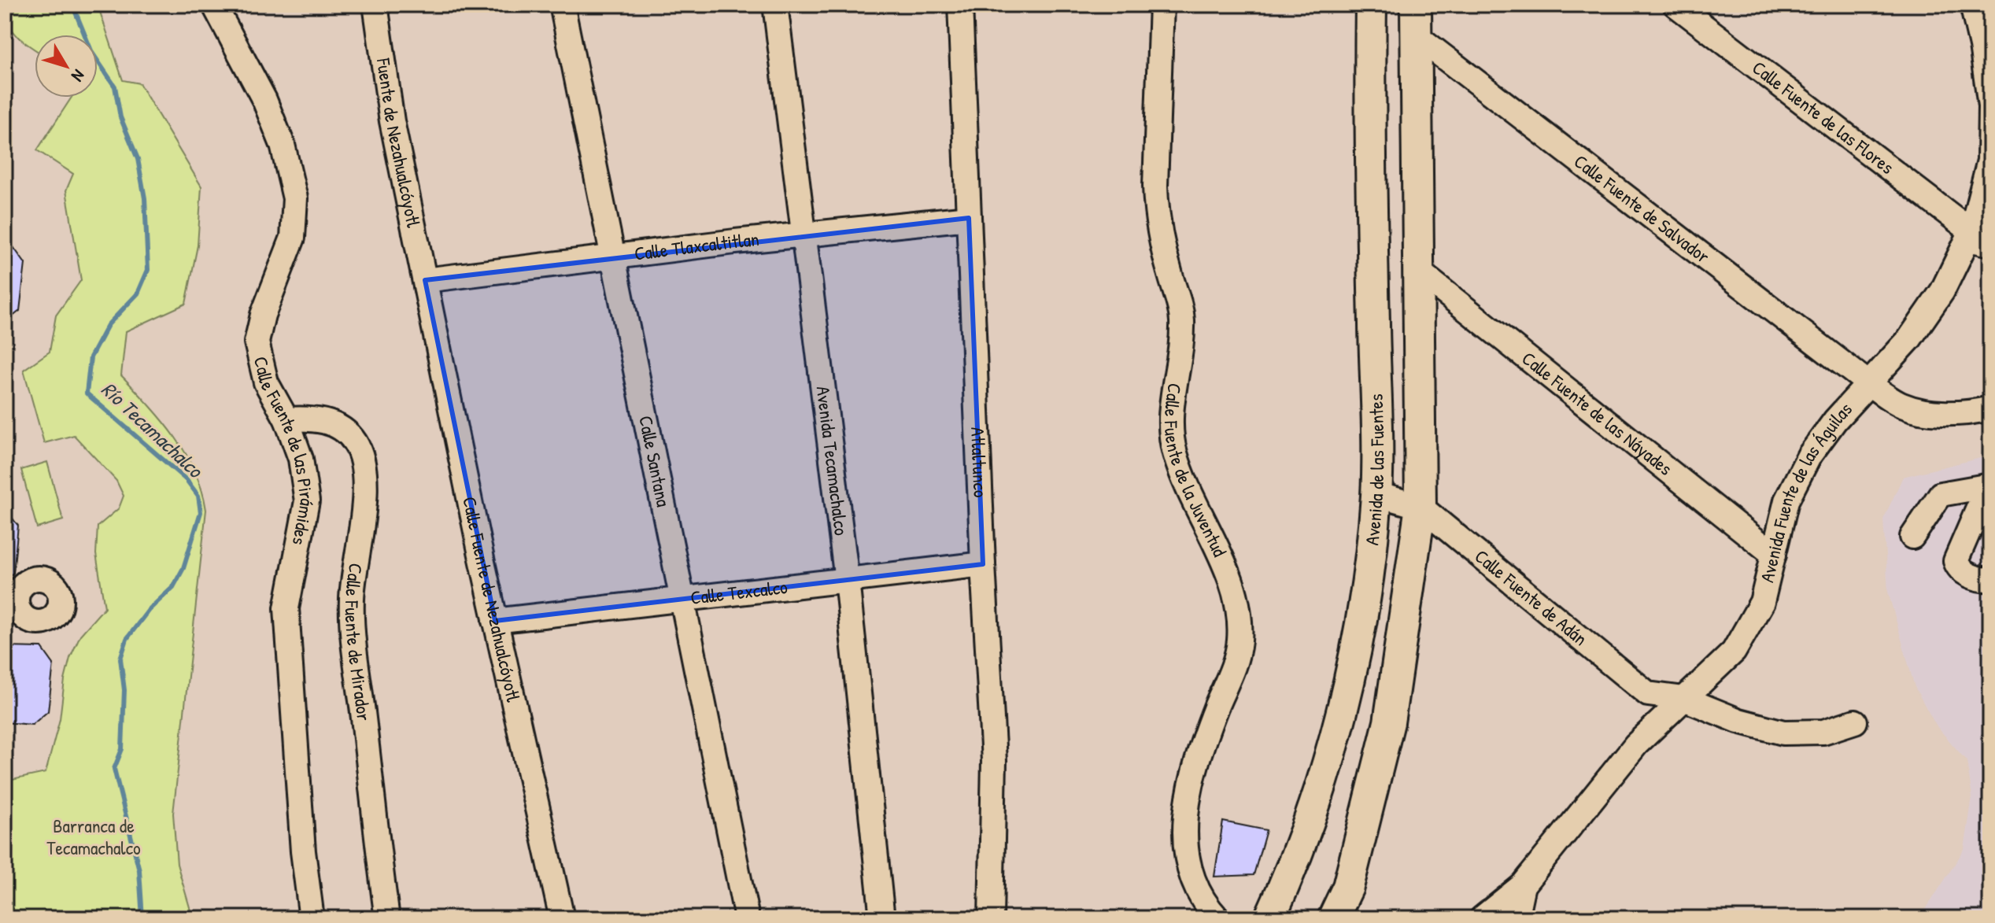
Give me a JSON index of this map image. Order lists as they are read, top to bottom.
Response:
{
  "streets": {
    "main road": ["Avenida de las Fuentes"],
    "street": [
      "Calle Fuente de las Flores",
      "Fuente de Nezahualcóyotl",
      "Calle Fuente de Salvador",
      "Calle Tlaxcaltitlan",
      "Calle Fuente de las Náyades",
      "Calle Fuente de las Pirámides",
      "Calle Santana",
      "Avenida Tecamachalco",
      "Atlaltunco",
      "Calle Fuente de la Juventud",
      "Avenida Fuente de las Águilas",
      "Calle Texcalco",
      "Calle Fuente de Adán",
      "Calle Fuente de Nezahualcóyotl",
      "Calle Fuente de Mirador"
    ]
  },
  "crossings": [
    ["Calle Fuente de las Flores", "Avenida Fuente de las Águilas"],
    ["Fuente de Nezahualcóyotl", "Calle Tlaxcaltitlan"],
    ["Fuente de Nezahualcóyotl", "Calle Fuente de Nezahualcóyotl"],
    ["Calle Fuente de Salvador", "Avenida Fuente de las Águilas"],
    ["Calle Tlaxcaltitlan", "Calle Santana"],
    ["Calle Tlaxcaltitlan", "Avenida Tecamachalco"],
    ["Calle Tlaxcaltitlan", "Atlaltunco"],
    ["Calle Tlaxcaltitlan", "Calle Fuente de Nezahualcóyotl"],
    ["Calle Fuente de las Náyades", "Avenida Fuente de las Águilas"],
    ["Calle Fuente de las Pirámides", "Calle Fuente de Mirador"],
    ["Calle Santana", "Calle Texcalco"],
    ["Avenida Tecamachalco", "Calle Texcalco"],
    ["Atlaltunco", "Calle Texcalco"],
    ["Avenida de las Fuentes", "Calle Fuente de Adán"],
    ["Avenida Fuente de las Águilas", "Calle Fuente de Adán"],
    ["Calle Texcalco", "Calle Fuente de Nezahualcóyotl"]
  ],
  "water": ["Río Tecamachalco"],
  "parks": ["Barranca de Tecamachalco"],
  "north": "bottom right"
}
